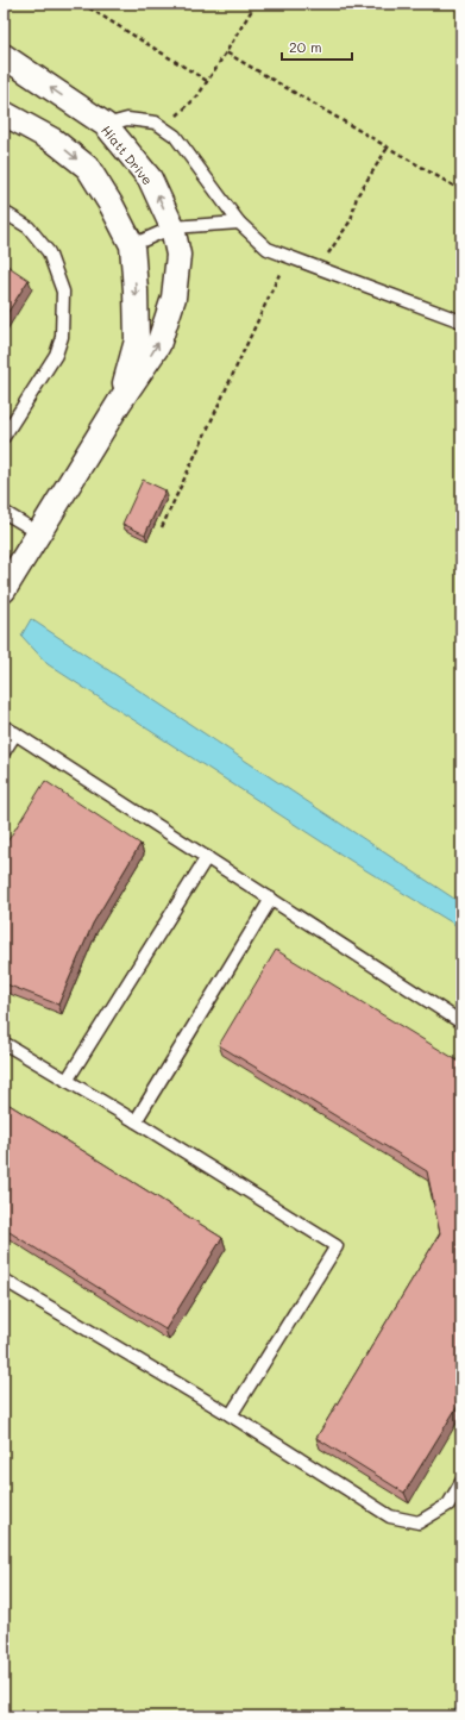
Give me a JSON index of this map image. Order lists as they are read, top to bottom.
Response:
{
  "streets": {
    "street": ["Hiatt Drive"]
  },
  "scale_bar": "20 m"
}
